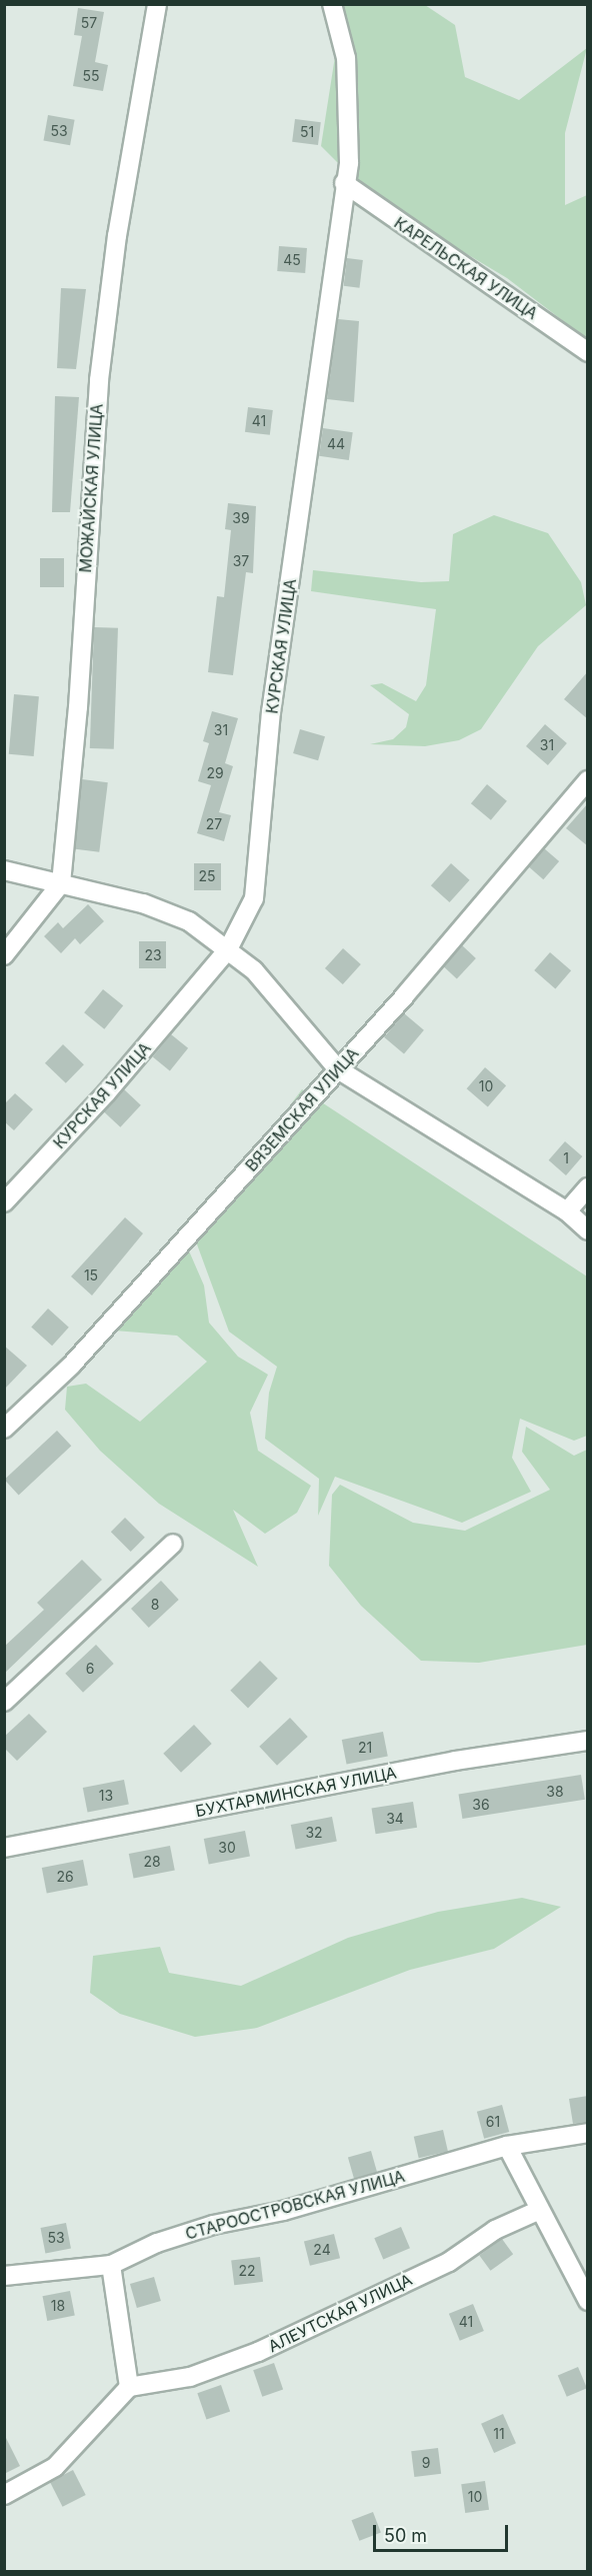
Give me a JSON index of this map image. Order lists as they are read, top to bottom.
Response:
{
  "streets": {
    "street": [
      "КАРЕЛЬСКАЯ УЛИЦА",
      "МОЖАЙСКАЯ УЛИЦА",
      "КУРСКАЯ УЛИЦА",
      "ВЯЗЕМСКАЯ УЛИЦА",
      "БУХТАРМИНСКАЯ УЛИЦА",
      "СТАРООСТРОВСКАЯ УЛИЦА",
      "АЛЕУТСКАЯ УЛИЦА"
    ]
  },
  "crossings": [
    ["КАРЕЛЬСКАЯ УЛИЦА", "КУРСКАЯ УЛИЦА"]
  ],
  "house_numbers": [
    "57",
    "55",
    "53",
    "51",
    "45",
    "41",
    "44",
    "39",
    "37",
    "31",
    "31",
    "29",
    "27",
    "25",
    "23",
    "10",
    "1",
    "15",
    "8",
    "6",
    "21",
    "38",
    "13",
    "36",
    "34",
    "32",
    "30",
    "28",
    "26",
    "61",
    "53",
    "24",
    "22",
    "18",
    "41",
    "11",
    "9",
    "10"
  ],
  "scale_bar": "50 m"
}
